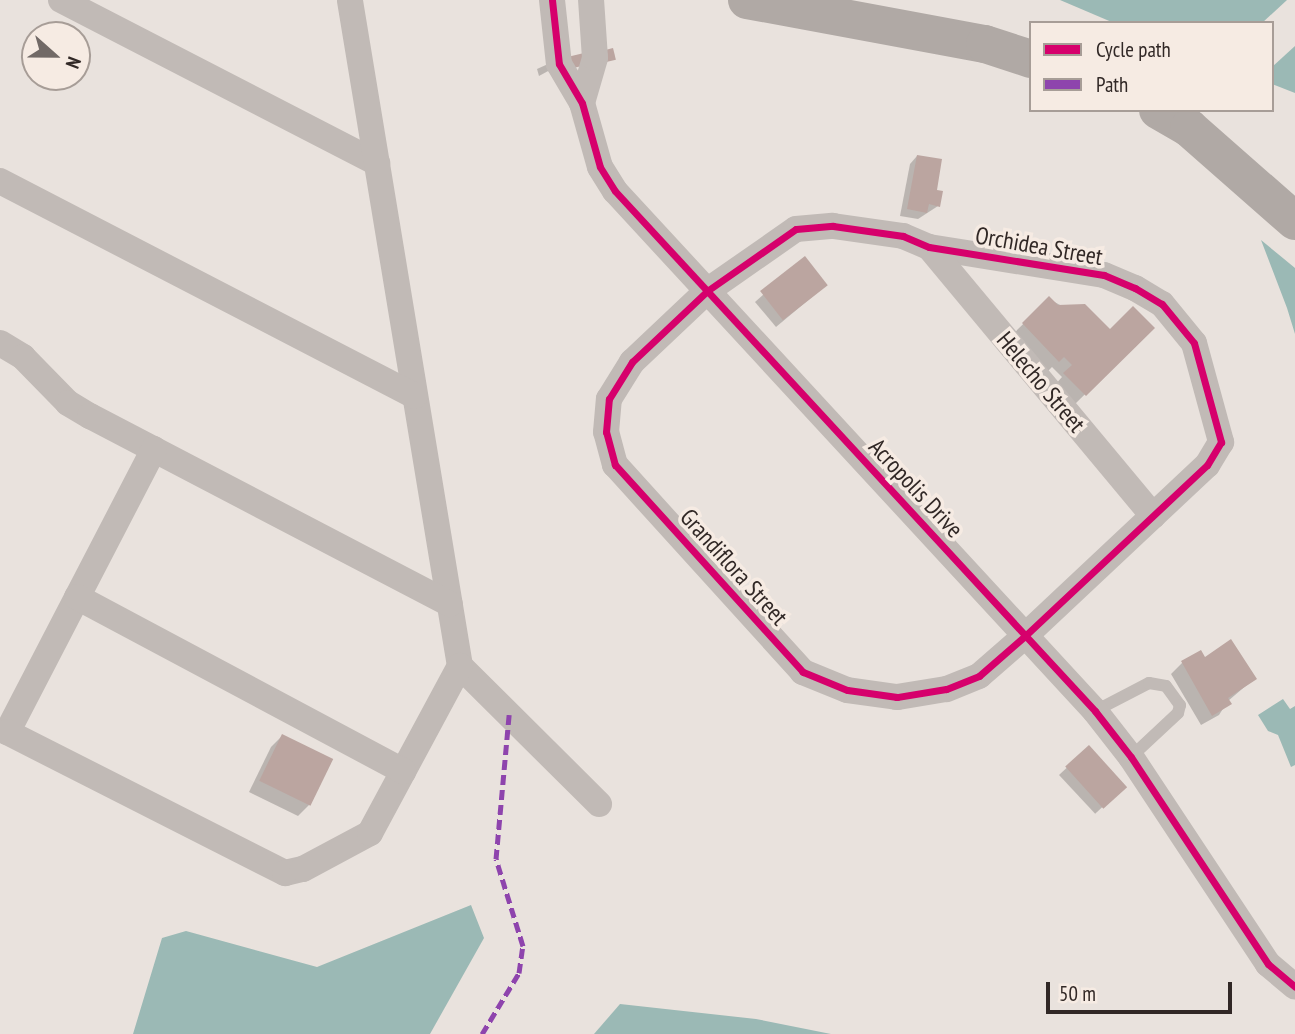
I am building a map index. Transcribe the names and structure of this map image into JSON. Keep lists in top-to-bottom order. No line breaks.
{"streets":{"street":["Orchidea Street","Helecho Street","Acropolis Drive","Grandiflora Street"]},"crossings":[["Orchidea Street","Helecho Street"],["Orchidea Street","Acropolis Drive"],["Orchidea Street","Grandiflora Street"],["Acropolis Drive","Grandiflora Street"]],"legend":["Cycle path","Path"],"scale_bar":"50 m","north":"right"}
